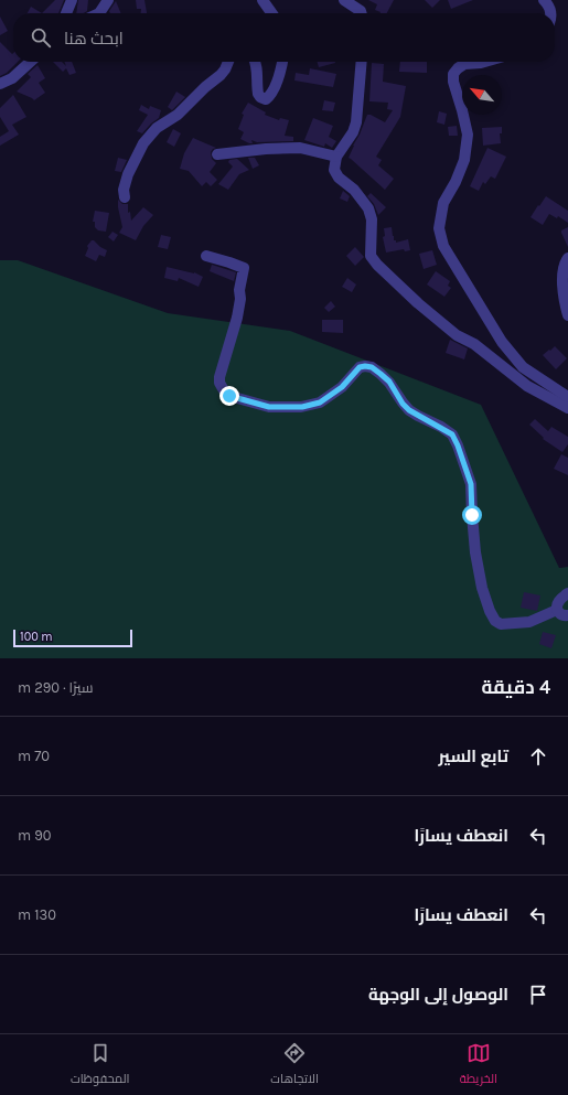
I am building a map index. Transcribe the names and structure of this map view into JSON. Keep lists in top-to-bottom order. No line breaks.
{"scale_bar":"100 m","north":"top left","page":{"search":"ابحث هنا","scale":"100 m","heading":["4 دقيقة","سيرًا · 290 m"],"list":[["تابع السير","70 m"],["انعطف يسارًا","90 m"],["انعطف يسارًا","130 m"],"الوصول إلى الوجهة"],"nav":["الخريطة","الاتجاهات","المحفوظات"]}}
